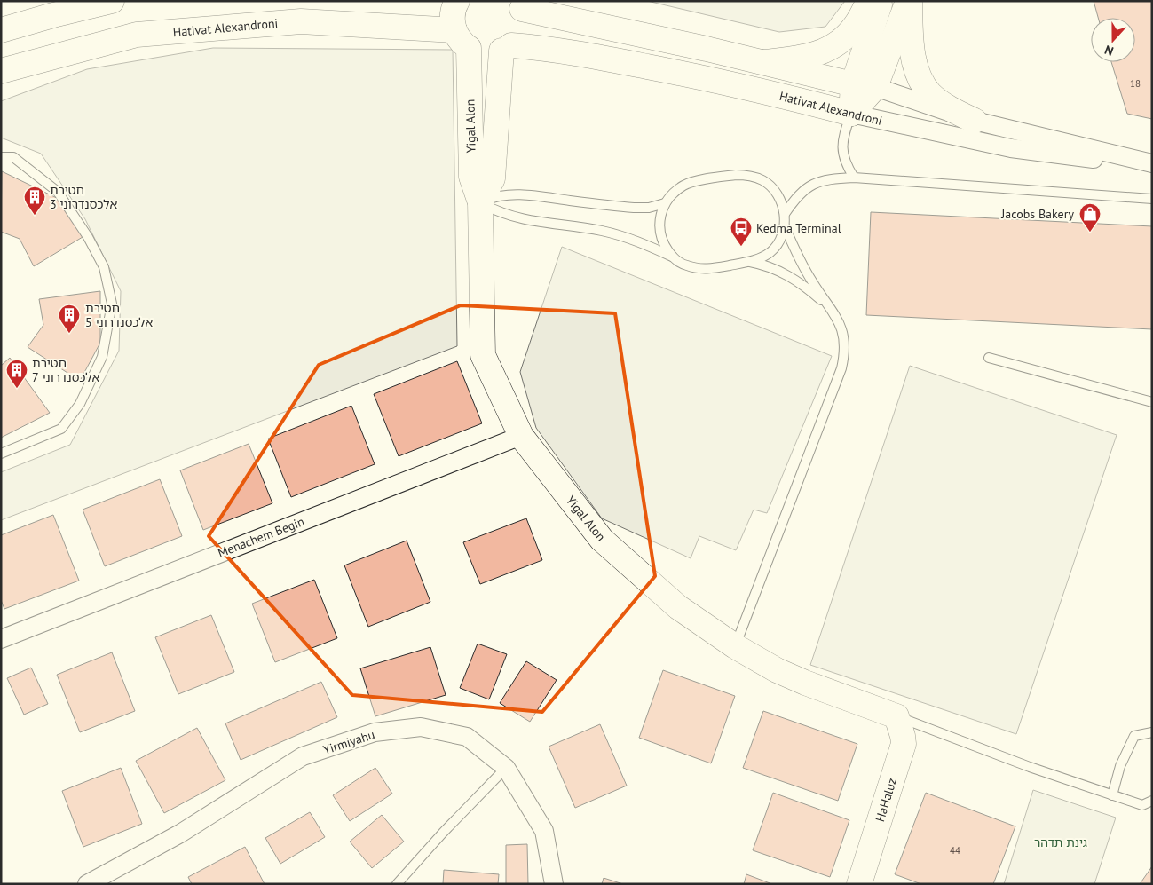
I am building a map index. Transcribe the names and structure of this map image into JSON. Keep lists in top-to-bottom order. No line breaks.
{"streets":{"main road":["Hativat Alexandroni","Yigal Alon","HaHaluz"],"street":["Menachem Begin","Yirmiyahu"]},"crossings":[["Hativat Alexandroni","Yigal Alon"],["Yigal Alon","Menachem Begin"],["Yigal Alon","HaHaluz"]],"parks":["גינת תדהר"],"places":{"building":["חטיבת אלכסנדרוני 3","חטיבת אלכסנדרוני 5","חטיבת אלכסנדרוני 7"],"shop":["Jacobs Bakery"],"bus stop":["Kedma Terminal"]},"house_numbers":["18","44"],"north":"bottom"}
